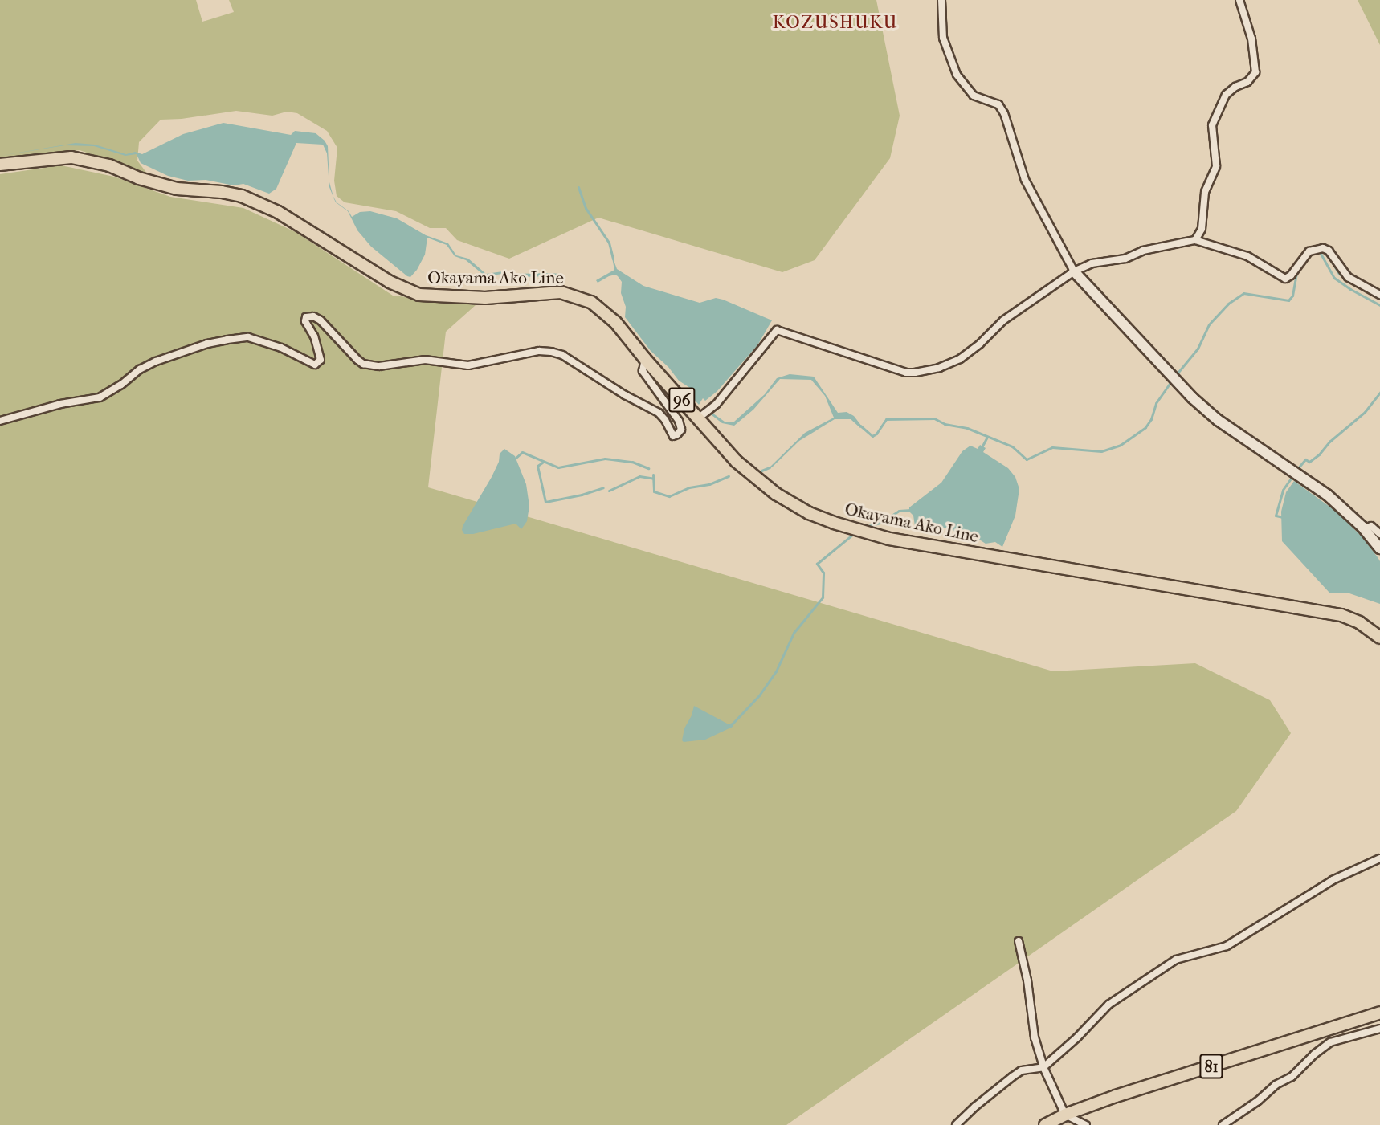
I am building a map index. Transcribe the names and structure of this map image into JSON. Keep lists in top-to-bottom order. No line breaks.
{"streets":{"main road":["Okayama Ako Line","96","81"]},"districts":["KOZUSHUKU"]}
